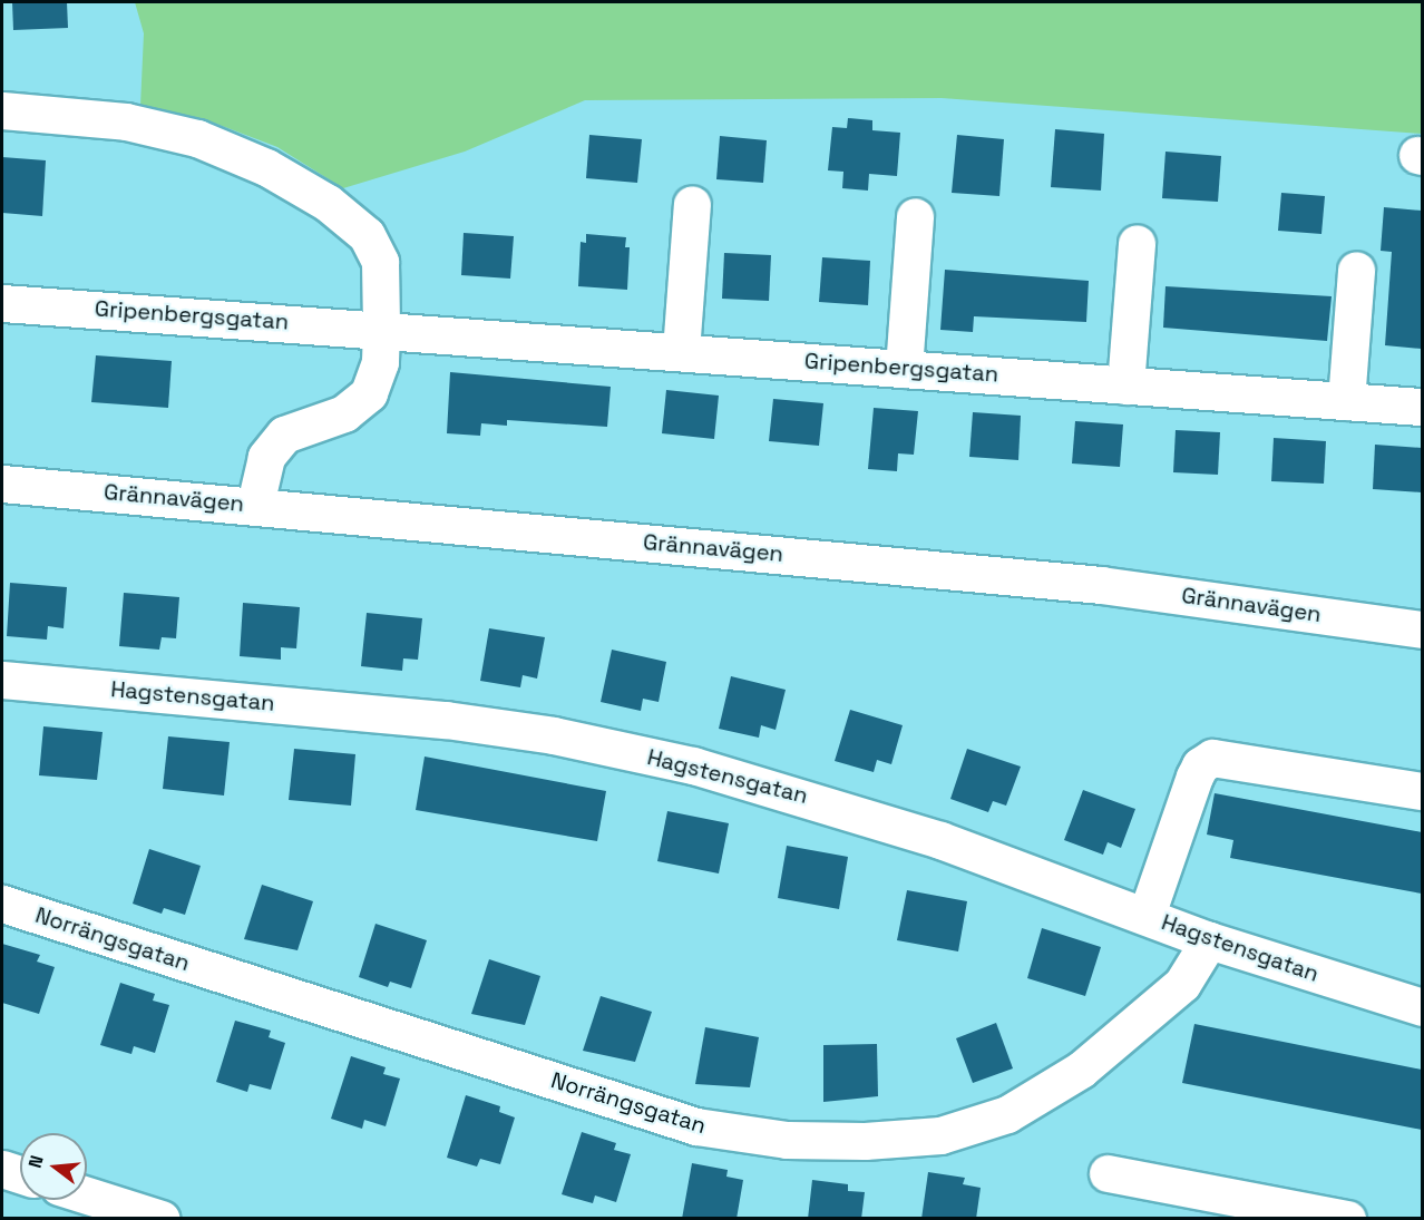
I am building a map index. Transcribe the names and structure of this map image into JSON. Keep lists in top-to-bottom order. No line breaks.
{"streets":{"main road":["Gripenbergsgatan","Grännavägen","Hagstensgatan","Norrängsgatan"]},"crossings":[["Hagstensgatan","Norrängsgatan"]],"north":"left"}
